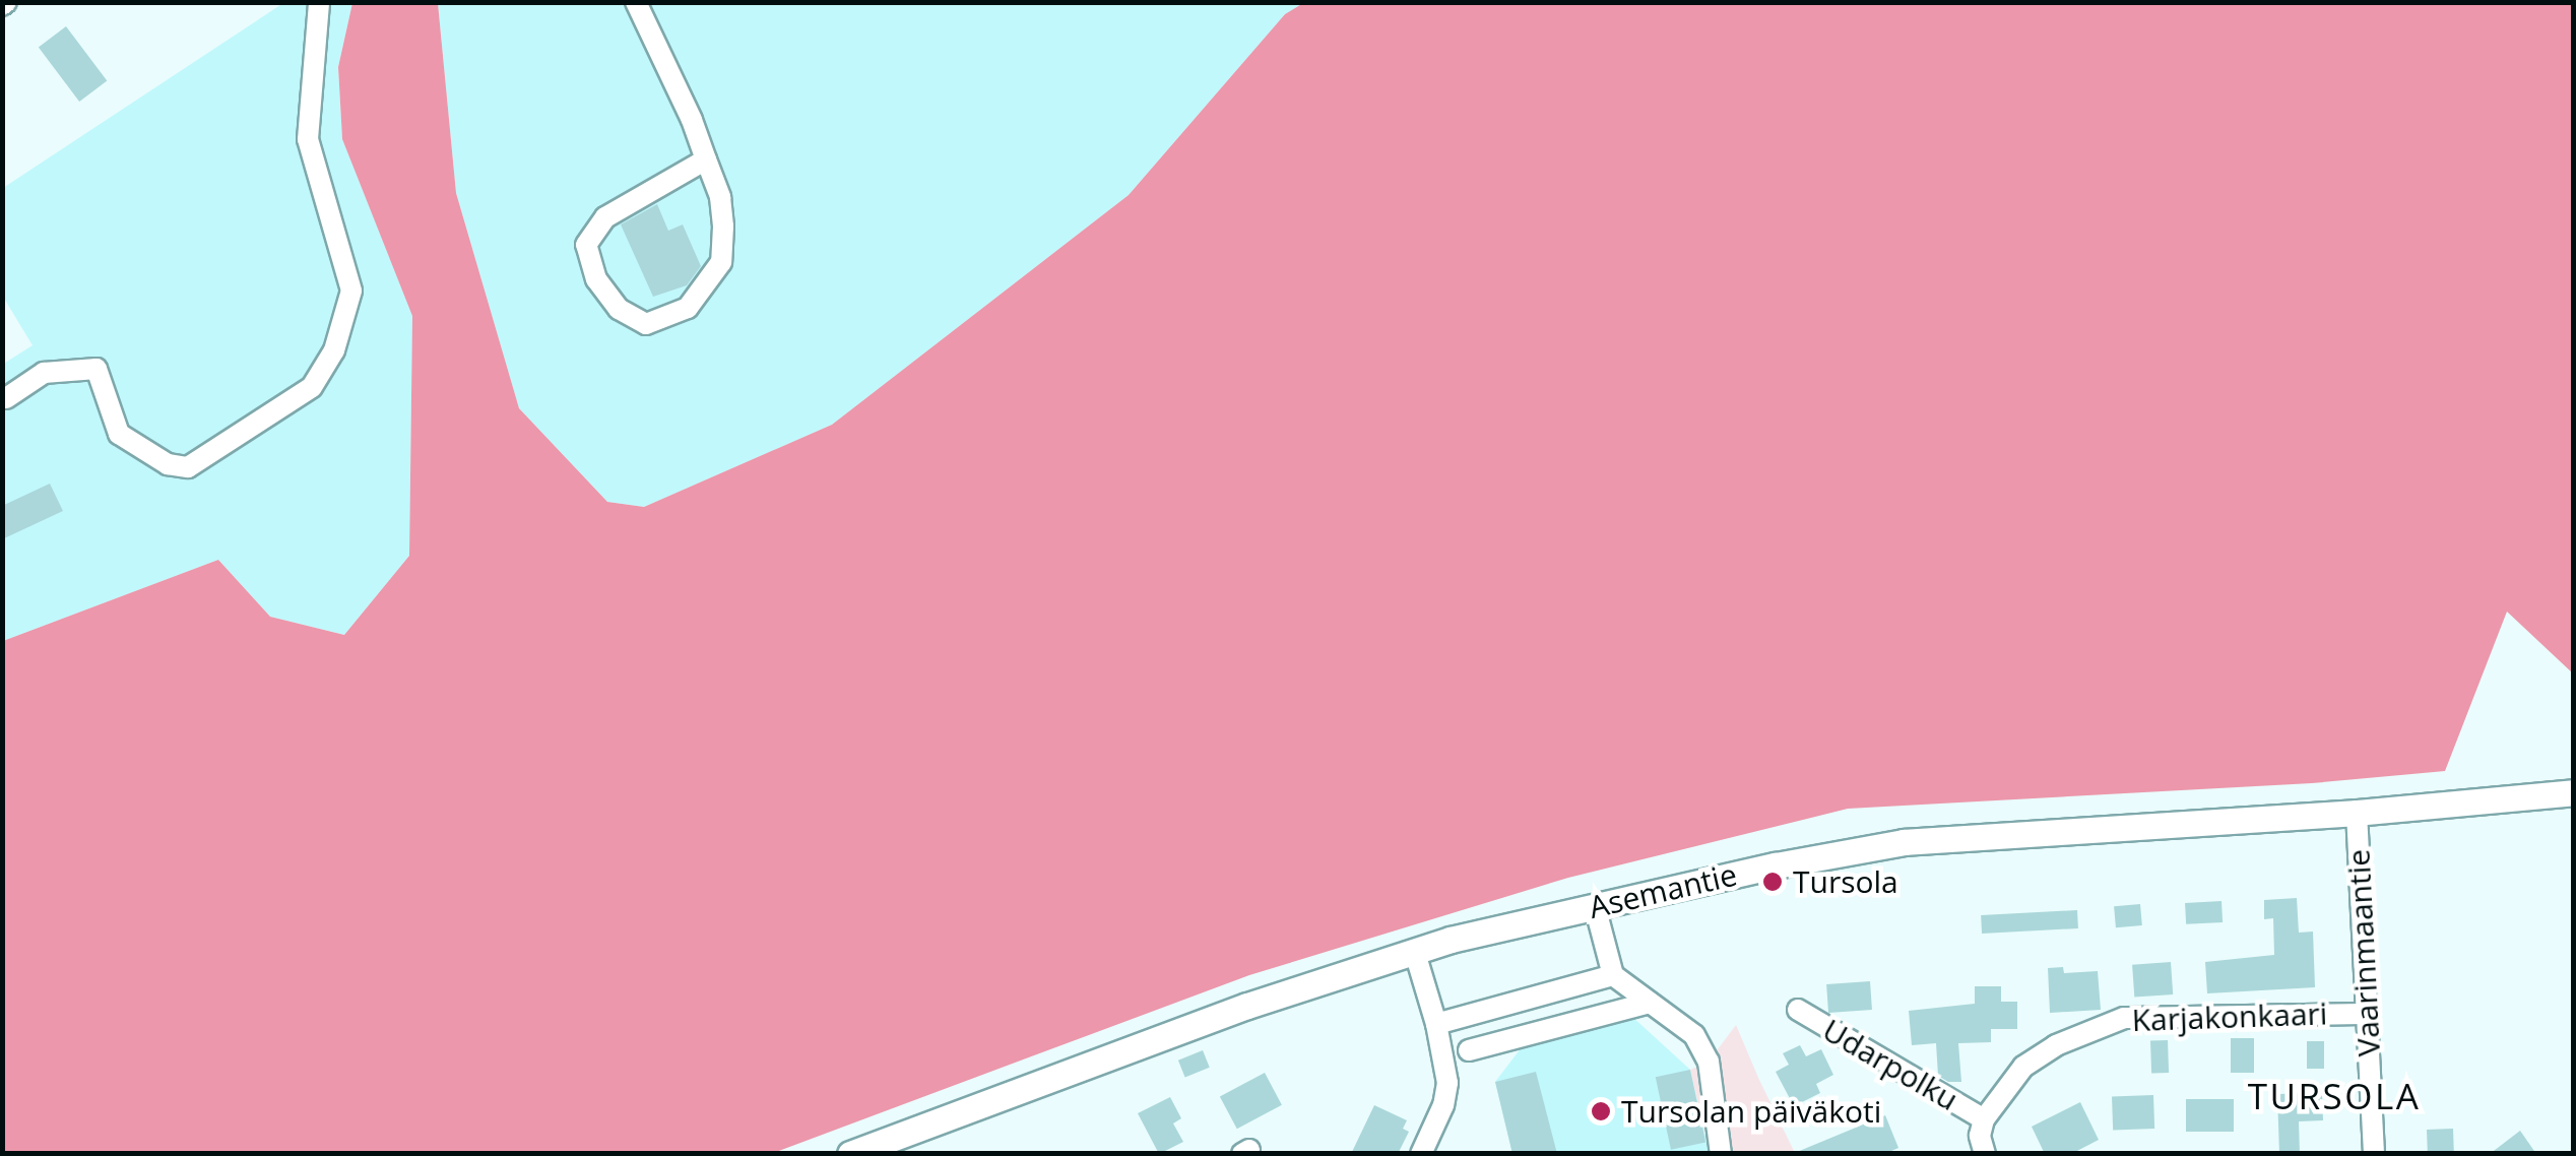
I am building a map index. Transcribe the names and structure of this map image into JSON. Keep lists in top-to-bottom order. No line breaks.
{"streets":{"main road":["Asemantie"],"street":["Vaarinmaantie","Karjakonkaari","Udarpolku"]},"crossings":[["Asemantie","Vaarinmaantie"],["Vaarinmaantie","Karjakonkaari"],["Karjakonkaari","Udarpolku"]],"districts":["TURSOLA"],"places":["Tursola","Tursolan päiväkoti"]}
